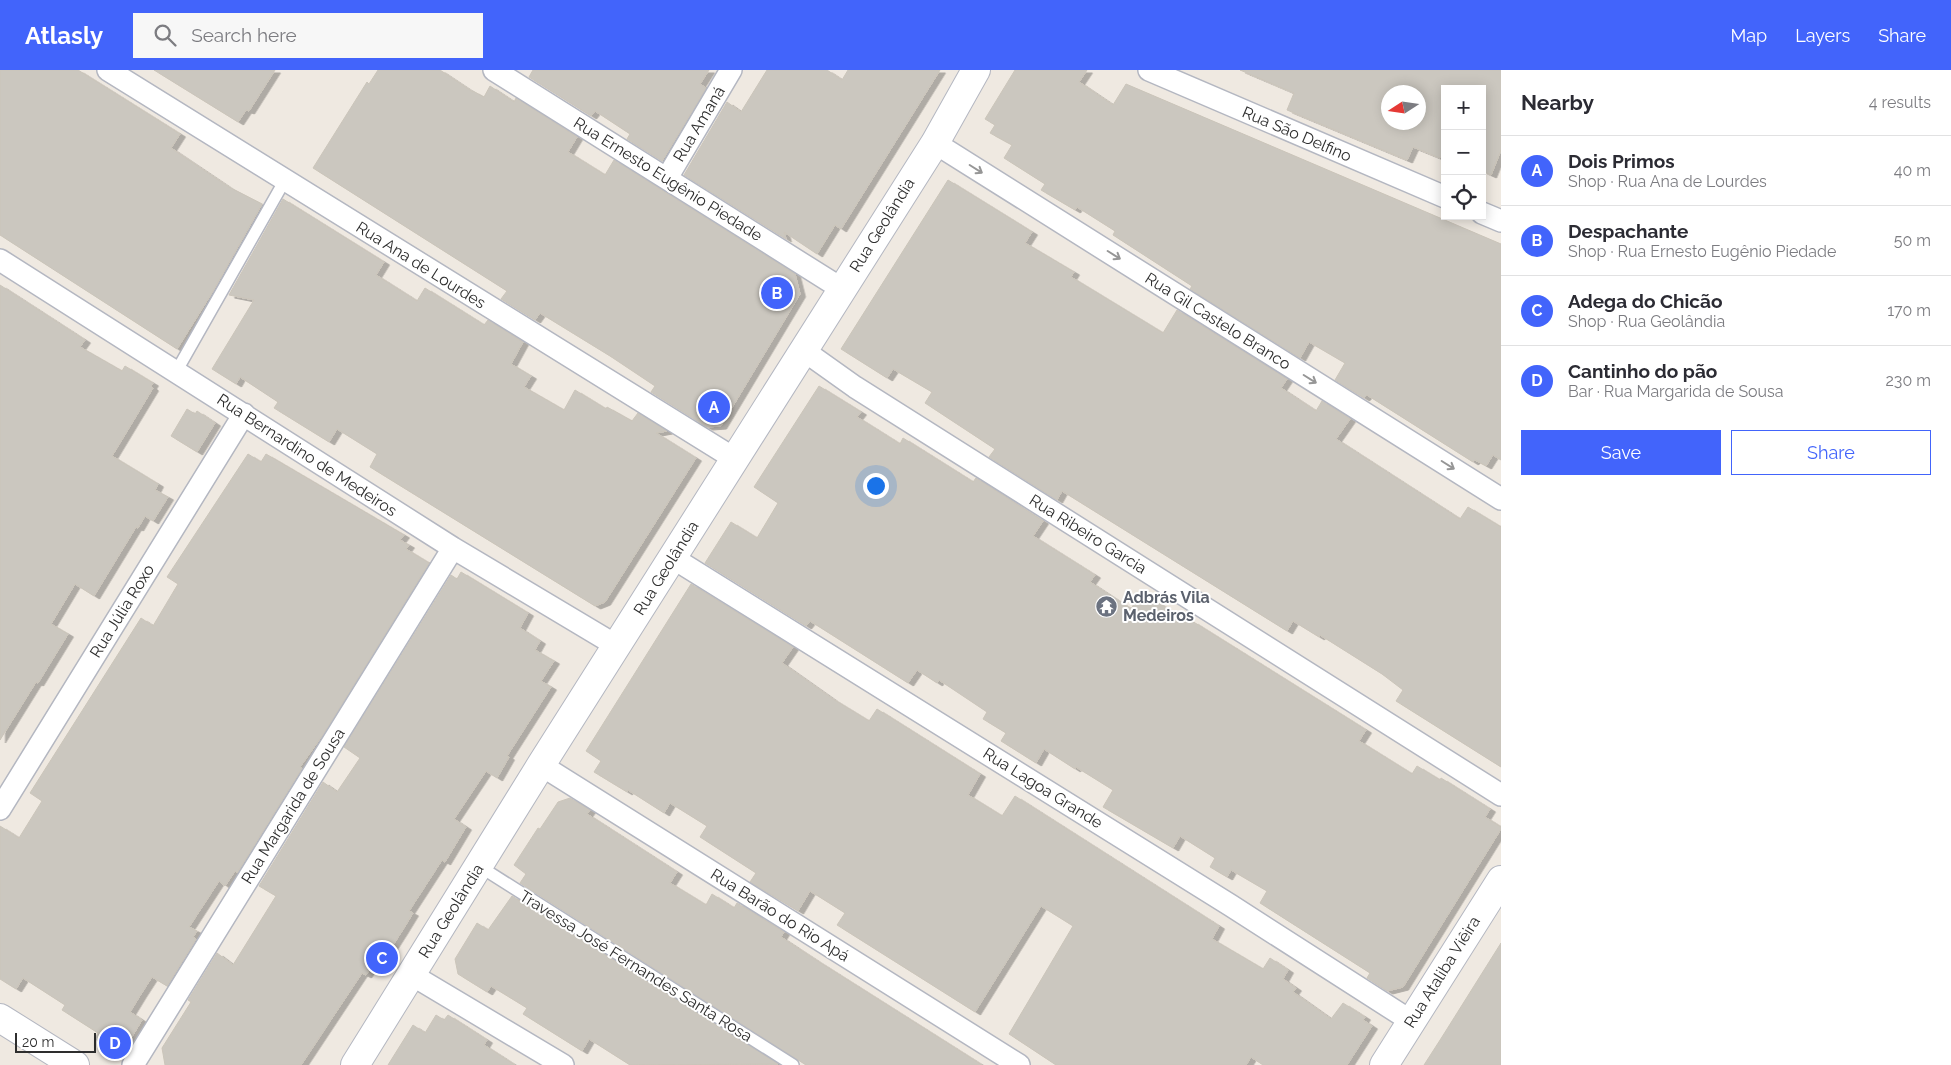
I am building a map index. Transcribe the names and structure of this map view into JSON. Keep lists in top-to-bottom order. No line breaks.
{"streets":{"street":["Rua Amaná","Rua São Delfino","Rua Ernesto Eugênio Piedade","Rua Geolândia","Rua Ana de Lourdes","Rua Gil Castelo Branco","Rua Bernardino de Medeiros","Rua Ribeiro Garcia","Rua Júlia Roxo","Rua Lagoa Grande","Rua Margarida de Sousa","Rua Barão do Rio Apá","Rua Ataliba Viêira"],"lane":["Travessa José Fernandes Santa Rosa"]},"crossings":[["Rua Amaná","Rua Ernesto Eugênio Piedade"],["Rua Ernesto Eugênio Piedade","Rua Geolândia"],["Rua Geolândia","Rua Ana de Lourdes"],["Rua Geolândia","Rua Gil Castelo Branco"],["Rua Geolândia","Rua Bernardino de Medeiros"],["Rua Geolândia","Rua Ribeiro Garcia"],["Rua Geolândia","Rua Lagoa Grande"],["Rua Geolândia","Rua Barão do Rio Apá"],["Rua Geolândia","Travessa José Fernandes Santa Rosa"],["Rua Bernardino de Medeiros","Rua Júlia Roxo"],["Rua Bernardino de Medeiros","Rua Margarida de Sousa"],["Rua Lagoa Grande","Rua Ataliba Viêira"]],"one_way":["Rua Gil Castelo Branco"],"places":{"temple":["Adbrás Vila Medeiros"]},"scale_bar":"20 m","north":"left","page":{"header":"Atlasly","search":"Search here","nav":["Map","Layers","Share"],"heading":["Nearby","4 results"],"map_buttons":["+","−"],"list":[{"mark":"A","name":"Dois Primos","note":"Shop · Rua Ana de Lourdes","value":"40 m"},{"mark":"B","name":"Despachante","note":"Shop · Rua Ernesto Eugênio Piedade","value":"50 m"},{"mark":"C","name":"Adega do Chicão","note":"Shop · Rua Geolândia","value":"170 m"},{"mark":"D","name":"Cantinho do pão","note":"Bar · Rua Margarida de Sousa","value":"230 m"}],"pins":["B","A","C","D"],"buttons":["Save","Share"],"scale":"20 m"}}
